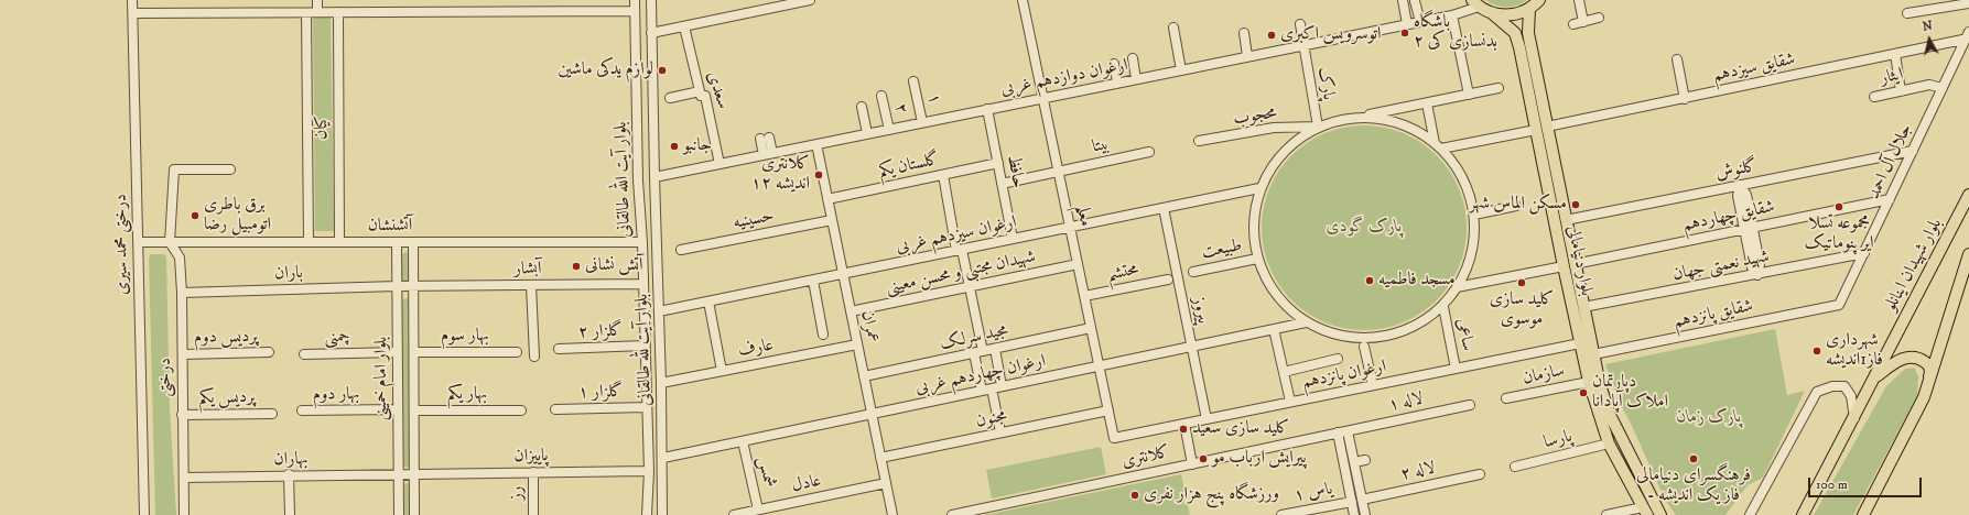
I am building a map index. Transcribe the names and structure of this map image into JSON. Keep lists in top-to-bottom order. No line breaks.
{"streets":{"main road":["بلوار دنیامالی","بلوار شهیدان اینانلو"],"street":["شقایق سیزدهم","ایثار","ارغوان دوازدهم غربی","پارک","سعدی","۱","۲","محجوب","کیان","بیتا","جلال آل احمد","گلستان یکم","گلنوش","حافظ","بلوار آیت الله طالقانی","معلم","شقایق چهاردهم","حسینیه","آتشنشان","ارغوان سیزدهم غربی","درختی محمد سیری","طبیعت","شهید نعمتی جهان","آبشار","شهیدان مجتبی و محسن معینی","محتشم","باران","پیروز","شقایق پانزدهم","عمران","گلزار ۲","ساعی","بهار سوم","پردیس دوم","چمنی","مجید سرلک","عارف","بلوار آیت لله طالقانی","ارغوان چهاردهم غربی","ارغوان پانزدهم","سازمان","درختی","بلوار امام خمینی","گلزار ۱","بهار دوم","بهار یکم","پردیس یکم","لاله ۱","مجنون","پارسا","پاییزان","کلانتری","بهاران","شمس","لاله ۲","عادل","رز","یاس ۱"]},"crossings":[["شقایق سیزدهم","جلال آل احمد"],["شقایق سیزدهم","بلوار دنیامالی"],["ایثار","جلال آل احمد"],["ارغوان دوازدهم غربی","پارک"],["ارغوان دوازدهم غربی","سعدی"],["ارغوان دوازدهم غربی","۱"],["ارغوان دوازدهم غربی","۲"],["ارغوان دوازدهم غربی","حافظ"],["ارغوان دوازدهم غربی","معلم"],["ارغوان دوازدهم غربی","عمران"],["ارغوان دوازدهم غربی","بلوار آیت لله طالقانی"],["پارک","محجوب"],["کیان","آتشنشان"],["بیتا","حافظ"],["بیتا","معلم"],["جلال آل احمد","گلنوش"],["جلال آل احمد","شقایق چهاردهم"],["جلال آل احمد","شهید نعمتی جهان"],["جلال آل احمد","شقایق پانزدهم"],["گلستان یکم","حافظ"],["گلستان یکم","عمران"],["گلنوش","بلوار دنیامالی"],["حافظ","ارغوان سیزدهم غربی"],["بلوار آیت الله طالقانی","آتشنشان"],["بلوار آیت الله طالقانی","آبشار"],["بلوار آیت الله طالقانی","گلزار ۲"],["بلوار آیت الله طالقانی","گلزار ۱"],["بلوار آیت الله طالقانی","پاییزان"],["معلم","ارغوان سیزدهم غربی"],["معلم","شهیدان مجتبی و محسن معینی"],["معلم","محتشم"],["معلم","مجید سرلک"],["معلم","ارغوان چهاردهم غربی"],["معلم","ارغوان پانزدهم"],["معلم","مجنون"],["شقایق چهاردهم","بلوار دنیامالی"],["حسینیه","عمران"],["آتشنشان","درختی محمد سیری"],["آتشنشان","درختی"],["آتشنشان","بلوار امام خمینی"],["ارغوان سیزدهم غربی","پیروز"],["ارغوان سیزدهم غربی","عمران"],["ارغوان سیزدهم غربی","بلوار آیت لله طالقانی"],["بلوار دنیامالی","شهید نعمتی جهان"],["بلوار دنیامالی","شقایق پانزدهم"],["بلوار دنیامالی","ارغوان پانزدهم"],["بلوار دنیامالی","سازمان"],["بلوار دنیامالی","پارسا"],["آبشار","باران"],["آبشار","بلوار امام خمینی"],["شهیدان مجتبی و محسن معینی","عمران"],["باران","درختی"],["باران","بلوار امام خمینی"],["پیروز","ارغوان چهاردهم غربی"],["پیروز","ارغوان پانزدهم"],["عمران","مجید سرلک"],["عمران","عارف"],["عمران","ارغوان چهاردهم غربی"],["عمران","مجنون"],["عمران","عادل"],["ساعی","ارغوان پانزدهم"],["بهار سوم","بلوار امام خمینی"],["پردیس دوم","درختی"],["چمنی","بلوار امام خمینی"],["عارف","بلوار آیت لله طالقانی"],["بلوار آیت لله طالقانی","ارغوان چهاردهم غربی"],["ارغوان چهاردهم غربی","شمس"],["درختی","پردیس یکم"],["درختی","بهاران"],["بلوار امام خمینی","بهار دوم"],["بلوار امام خمینی","بهار یکم"],["بلوار امام خمینی","پاییزان"],["بلوار امام خمینی","بهاران"],["لاله ۱","کلانتری"],["پاییزان","بهاران"],["پاییزان","رز"],["شمس","عادل"]],"parks":["پارک گودی","پارک زمان"],"places":["باشگاه بدنسازی کی ۲","اتوسرویس اکبری","لوازم یدکی ماشین","جانبو","کلانتری ۱۲ اندیشه","مسکن الماس شهر","مجموعه تسلا ایر پنوماتیک","برق باطری اتومبیل رضا","آتش نشانی","مسجد فاطمیه","کلید سازی موسوی","شهرداری فاز1اندیشه","دپارتمان املاک آپادانا","کلید سازی سعید","پیرایش ارباب مو","فرهنگسرای دنیامالی - فاز یک اندیشه","ورزشگاه پنج هزار نفری"],"scale_bar":"100 m","north":"top"}
